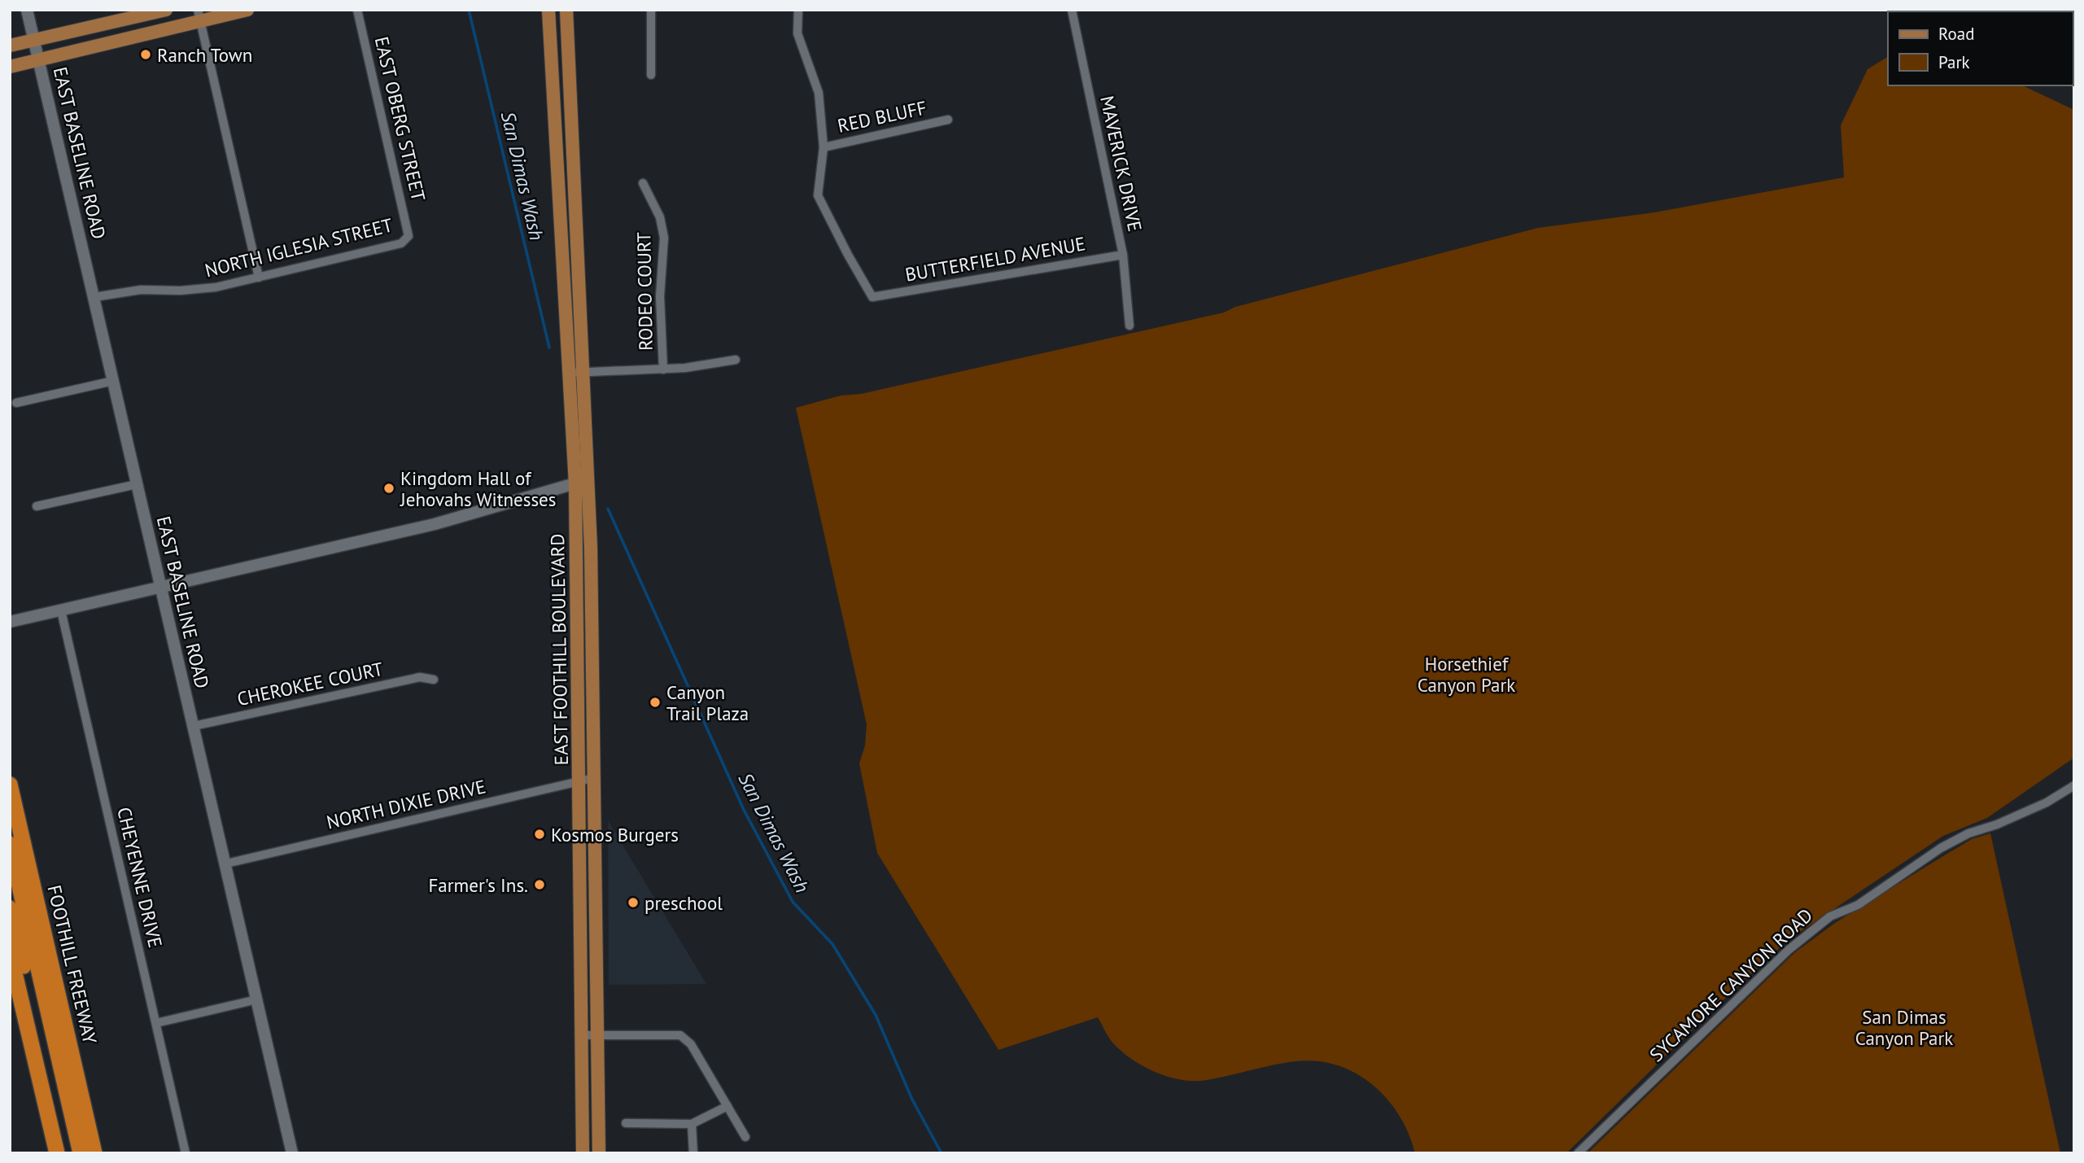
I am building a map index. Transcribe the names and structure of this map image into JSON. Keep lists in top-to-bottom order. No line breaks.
{"streets":{"highway":["FOOTHILL FREEWAY"],"main road":["EAST BASELINE ROAD","EAST FOOTHILL BOULEVARD"],"street":["RED BLUFF","EAST OBERG STREET","MAVERICK DRIVE","NORTH IGLESIA STREET","BUTTERFIELD AVENUE","RODEO COURT","CHEROKEE COURT","NORTH DIXIE DRIVE","CHEYENNE DRIVE","SYCAMORE CANYON ROAD"]},"crossings":[["RED BLUFF","BUTTERFIELD AVENUE"],["EAST OBERG STREET","NORTH IGLESIA STREET"],["EAST BASELINE ROAD","NORTH IGLESIA STREET"],["EAST BASELINE ROAD","CHEROKEE COURT"],["EAST BASELINE ROAD","NORTH DIXIE DRIVE"],["MAVERICK DRIVE","BUTTERFIELD AVENUE"],["EAST FOOTHILL BOULEVARD","NORTH DIXIE DRIVE"]],"water":["San Dimas Wash"],"parks":["Horsethief Canyon Park","San Dimas Canyon Park"],"places":["Ranch Town","Kingdom Hall of Jehovahs Witnesses","Canyon Trail Plaza","Kosmos Burgers","Farmer's Ins.","preschool"],"legend":["Road","Park"]}
